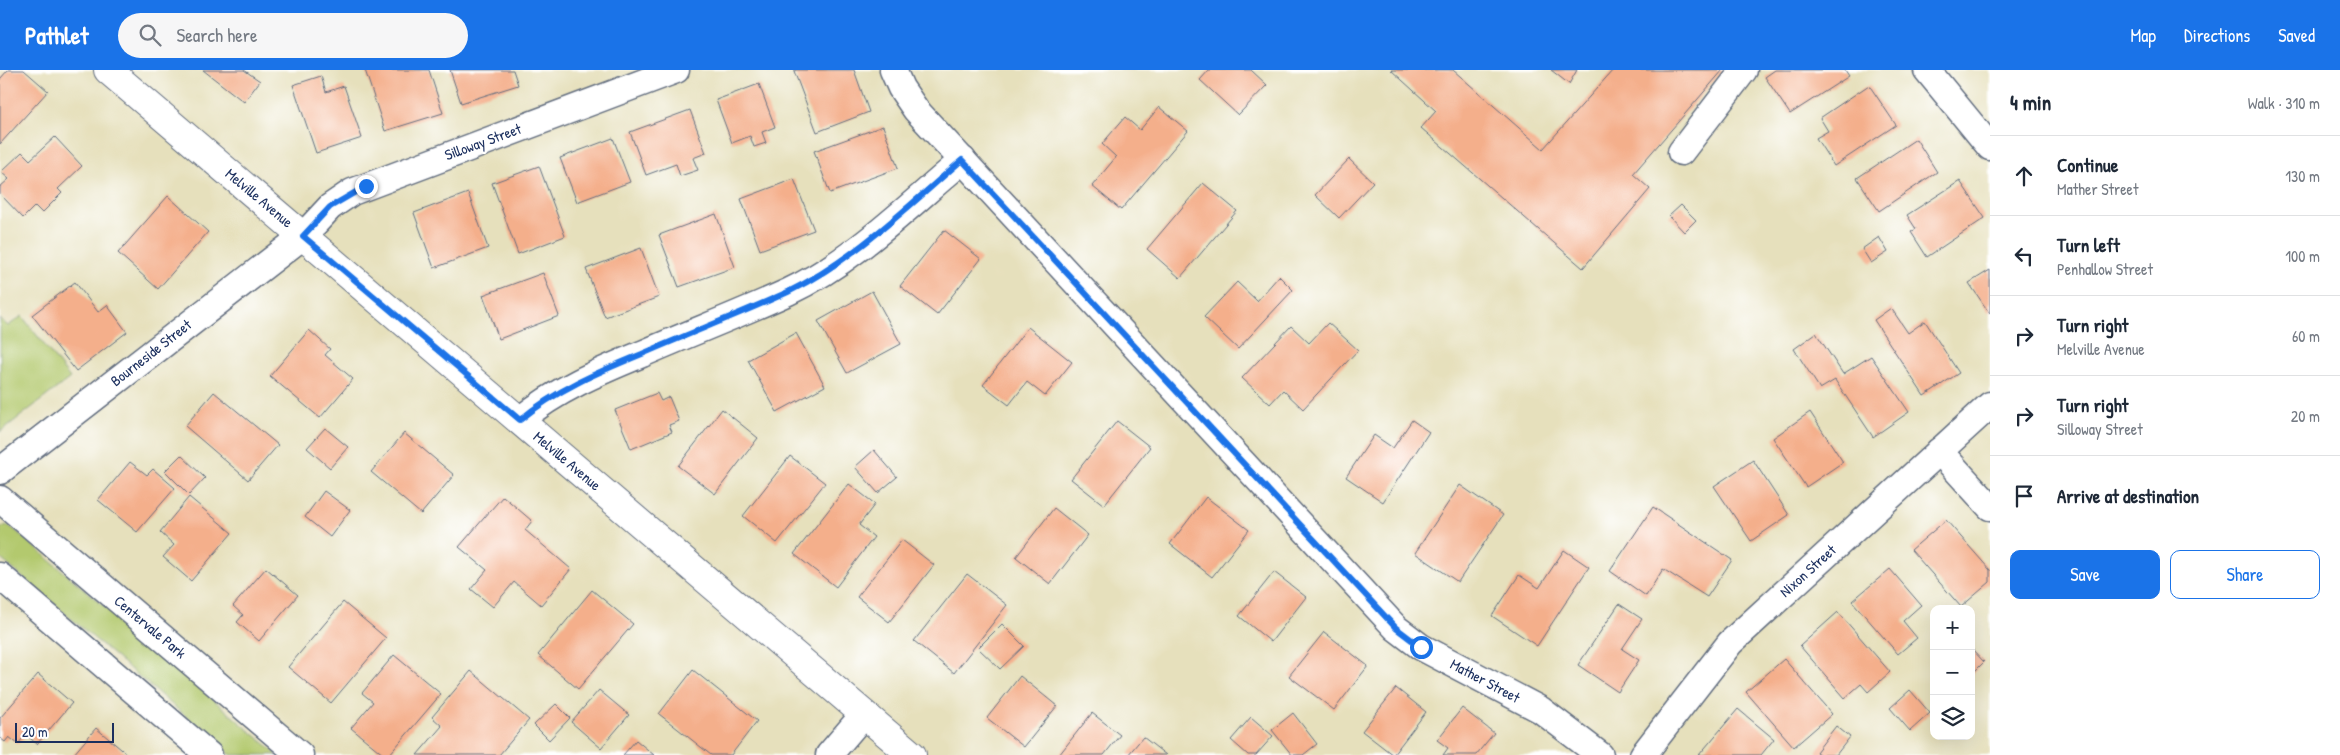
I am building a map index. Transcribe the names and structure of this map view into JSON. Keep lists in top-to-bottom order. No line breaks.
{"streets":{"street":["Silloway Street","Melville Avenue","Bourneside Street","Nixon Street","Centervale Park","Mather Street"]},"crossings":[["Silloway Street","Melville Avenue"],["Silloway Street","Bourneside Street"],["Melville Avenue","Bourneside Street"]],"scale_bar":"20 m","page":{"header":"Pathlet","search":"Search here","nav":["Map","Directions","Saved"],"heading":["4 min","Walk · 310 m"],"list":[["Continue","Mather Street","130 m"],["Turn left","Penhallow Street","100 m"],["Turn right","Melville Avenue","60 m"],["Turn right","Silloway Street","20 m"],"Arrive at destination"],"buttons":["Save","Share"],"map_buttons":["+","−"],"scale":"20 m"}}
